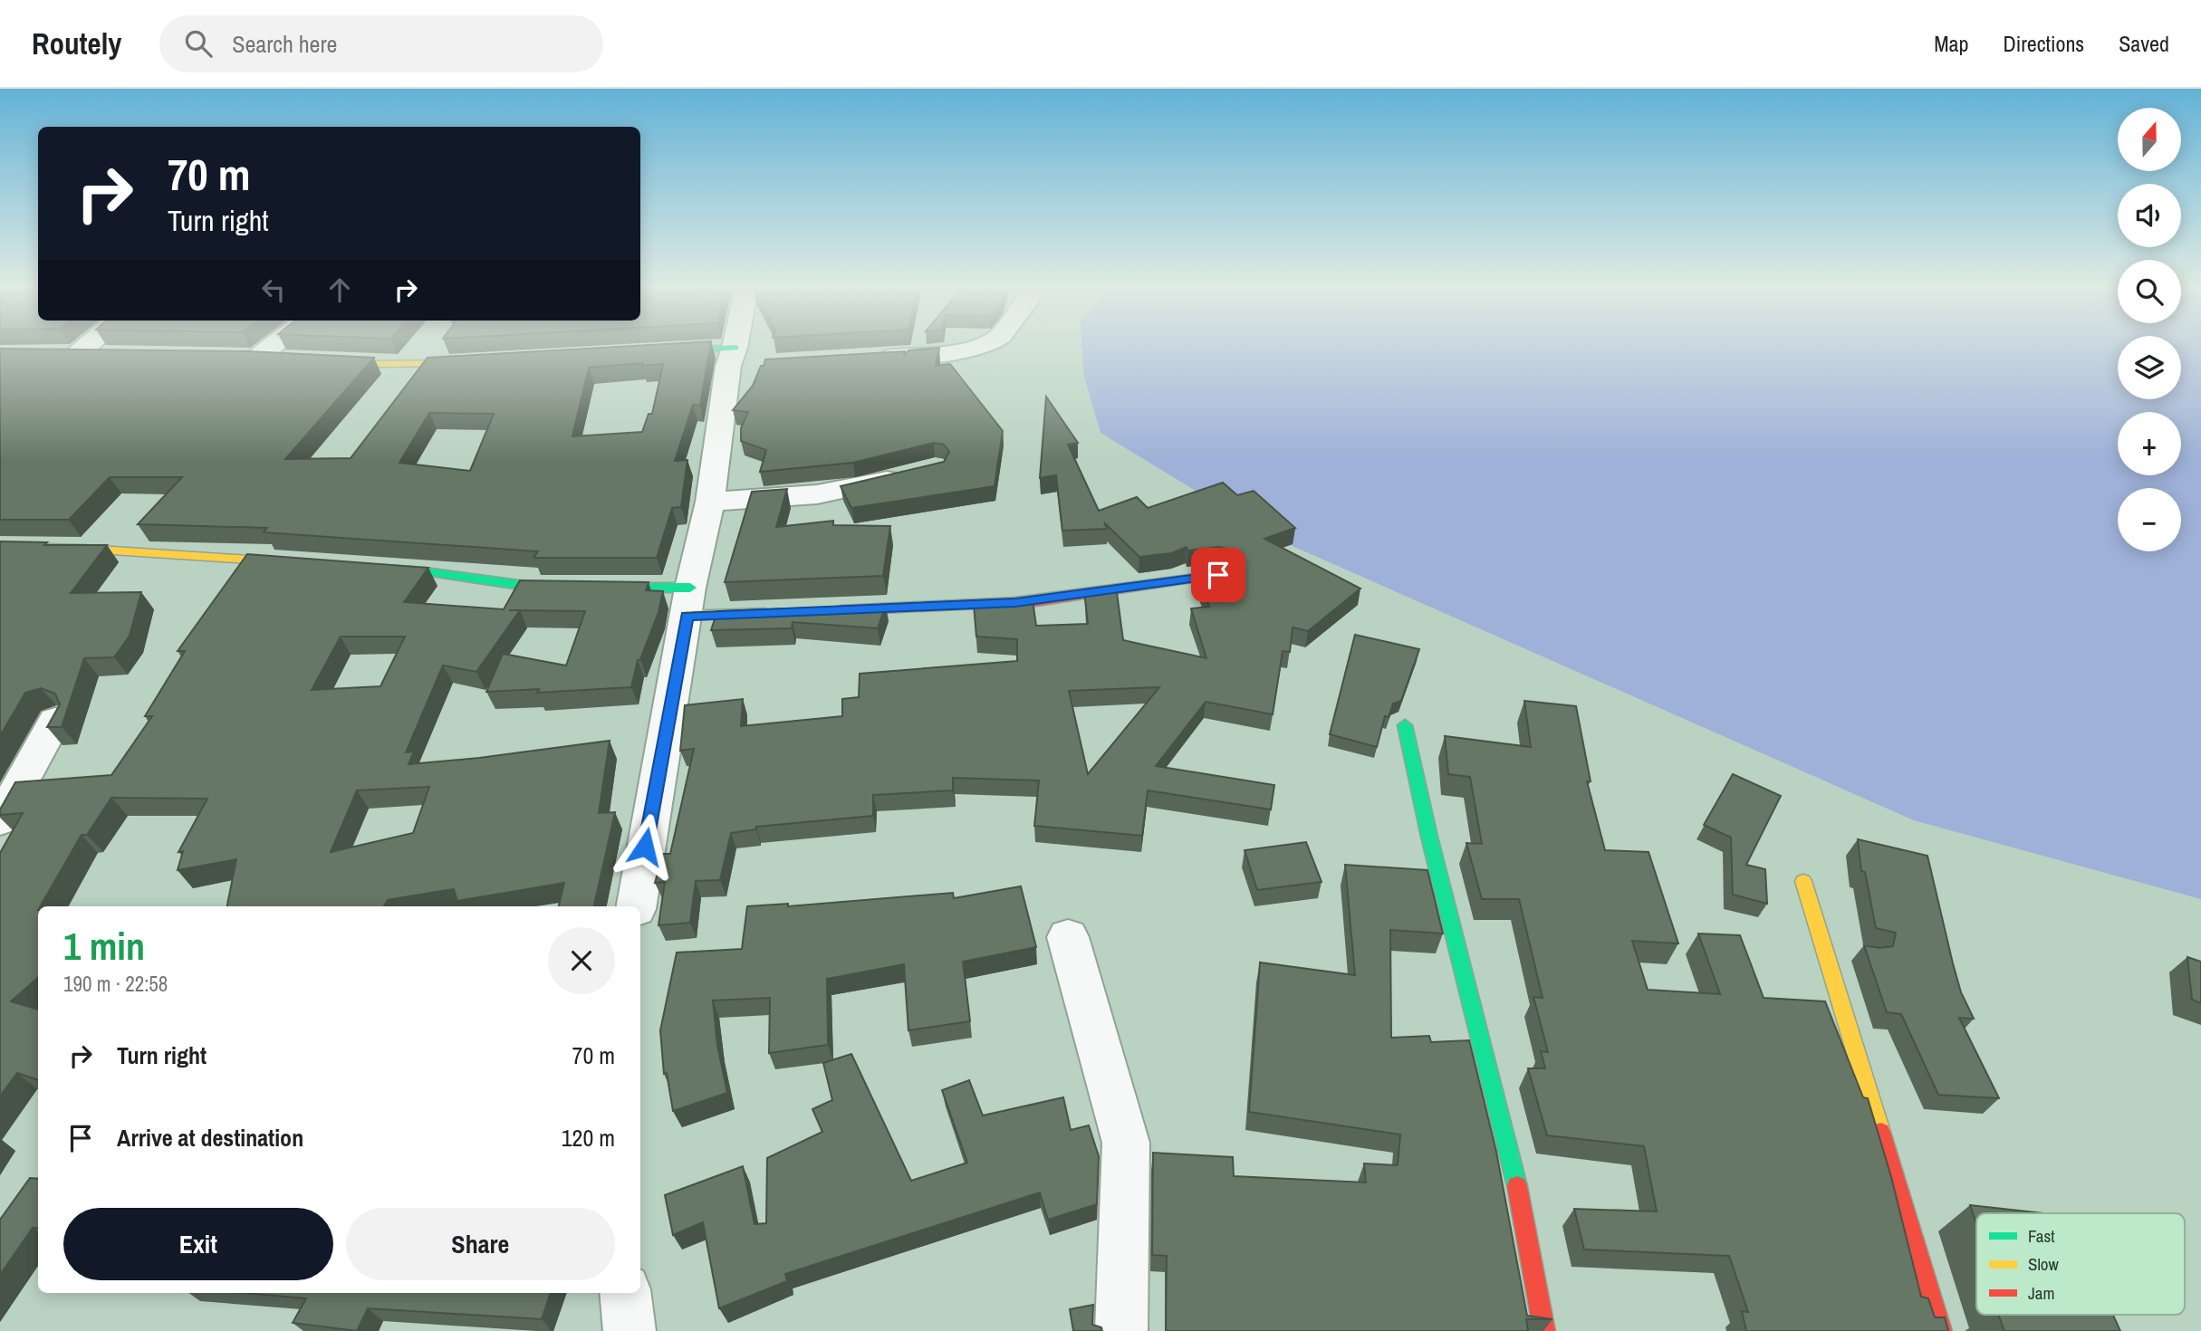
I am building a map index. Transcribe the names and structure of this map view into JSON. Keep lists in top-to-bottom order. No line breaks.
{"legend":["Fast","Slow","Jam"],"north":"top","page":{"header":"Routely","search":"Search here","nav":["Map","Directions","Saved"],"map_buttons":["+","−"],"turn":["70 m","Turn right"],"heading":["1 min","190 m · 22:58"],"list":[{"name":"Turn right","value":"70 m"},{"name":"Arrive at destination","value":"120 m"}],"buttons":["Exit","Share"]}}
